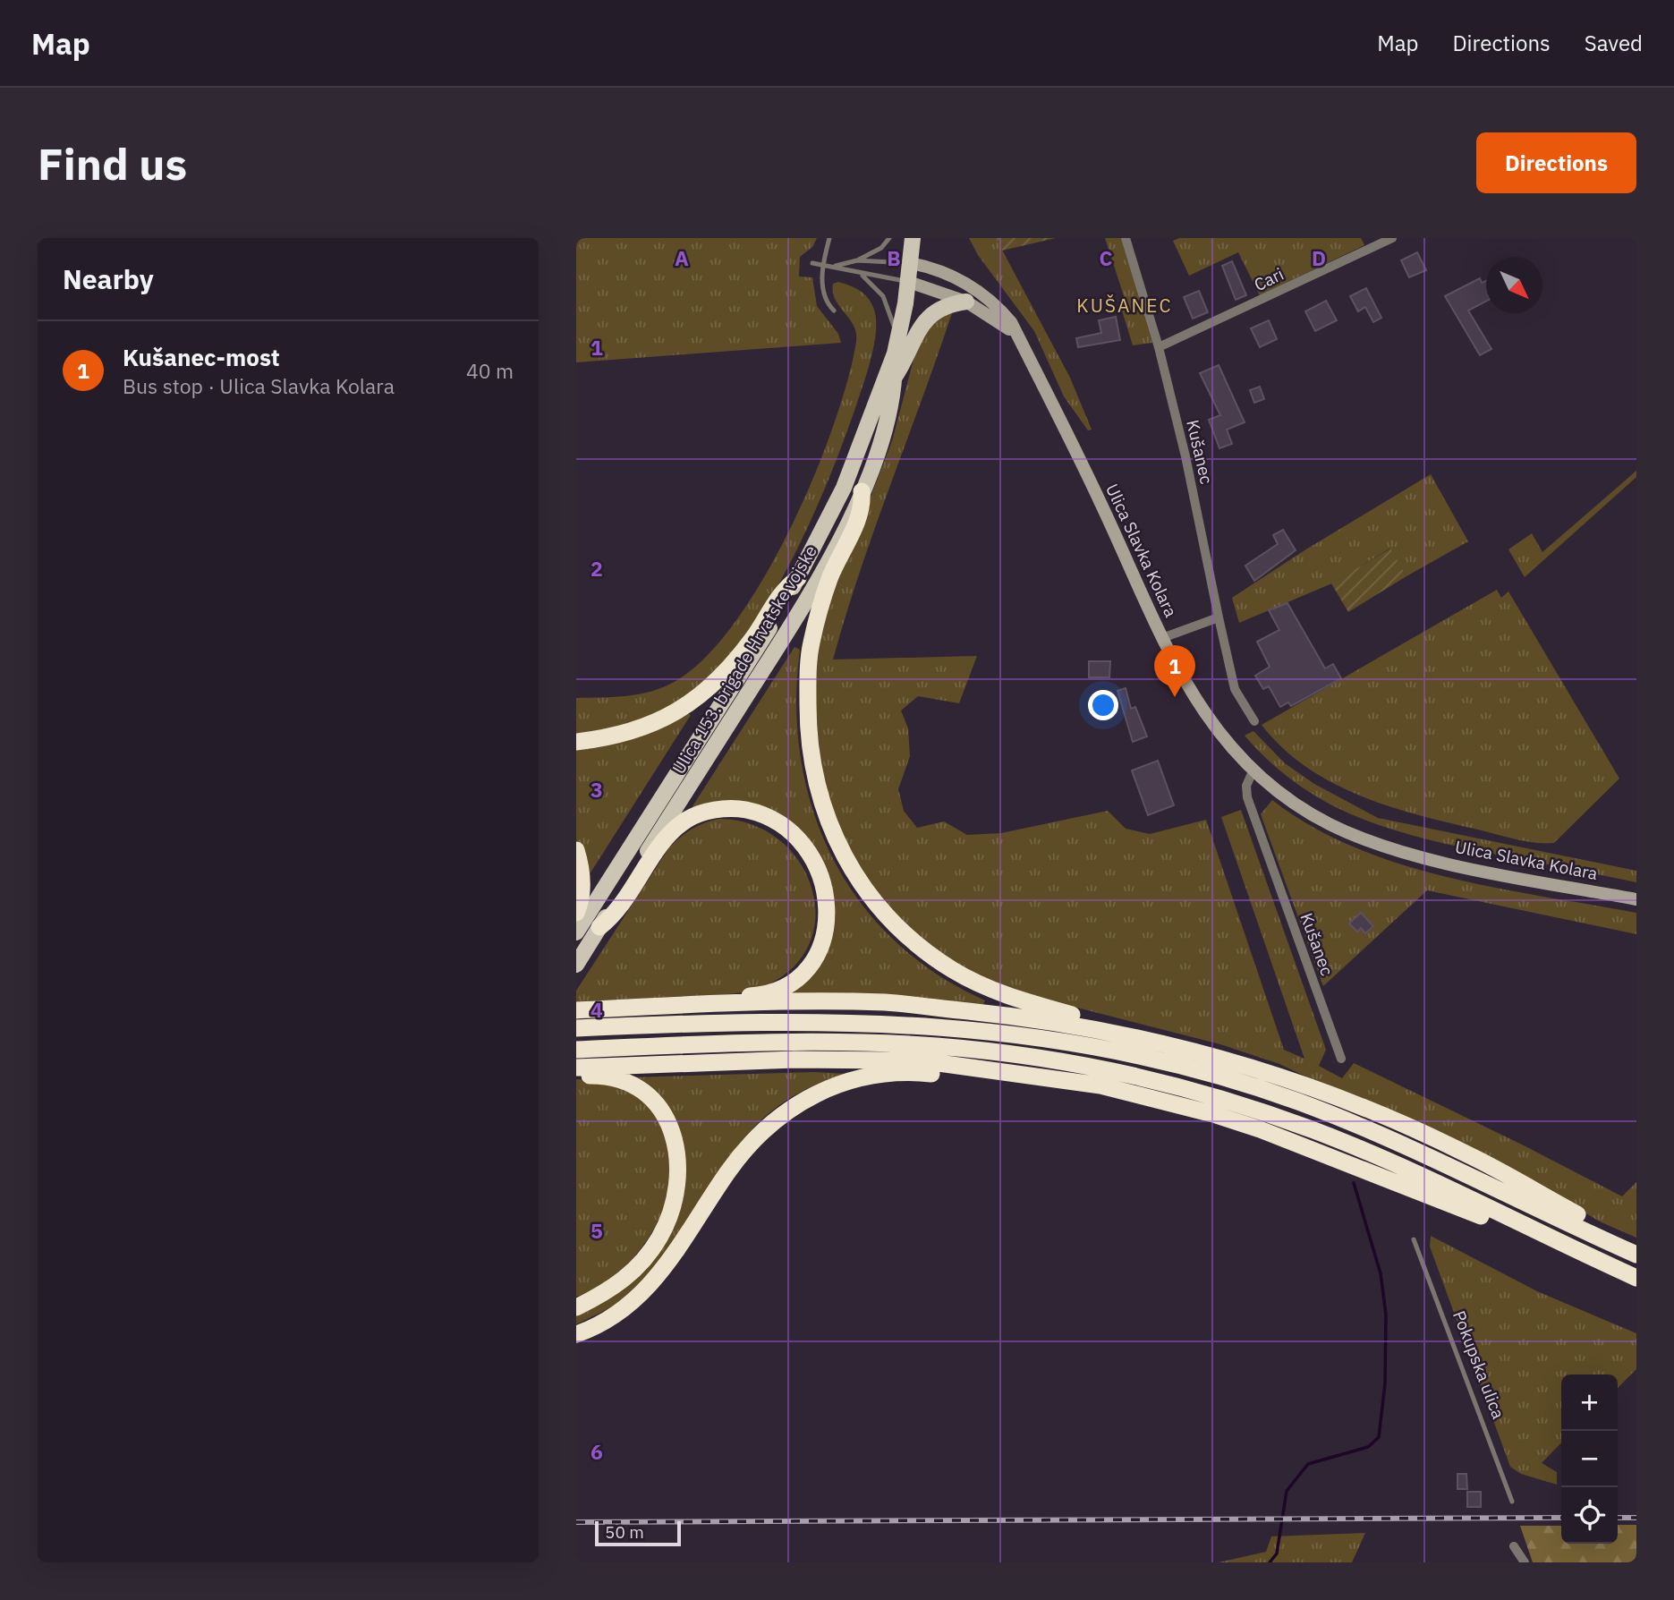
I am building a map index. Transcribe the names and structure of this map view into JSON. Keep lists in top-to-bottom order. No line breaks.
{"streets":{"main road":["Ulica Slavka Kolara","Ulica 153. brigade Hrvatske vojske"],"street":["Cari","Kušanec"],"lane":["Pokupska ulica"]},"crossings":[["Cari","Kušanec"],["Kušanec","Ulica Slavka Kolara"],["Ulica Slavka Kolara","Ulica 153. brigade Hrvatske vojske"]],"districts":["KUŠANEC"],"scale_bar":"50 m","north":"bottom right","page":{"header":"Map","nav":["Map","Directions","Saved"],"buttons":"Directions","title":"Find us","heading":"Nearby","list":[{"mark":"1","name":"Kušanec-most","note":"Bus stop · Ulica Slavka Kolara","value":"40 m"}],"pins":"1","map_buttons":["+","−"],"scale":"50 m"},"grid":{"columns":["A","B","C","D"],"rows":["1","2","3","4","5","6"]}}
